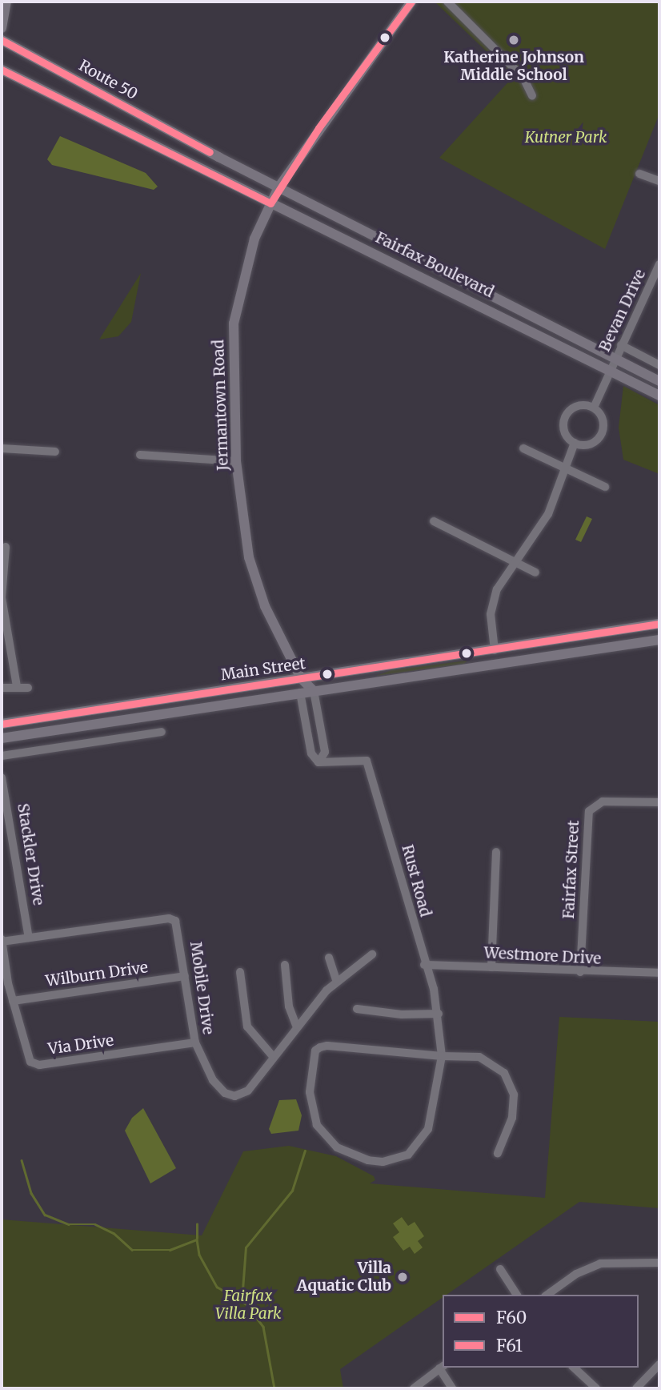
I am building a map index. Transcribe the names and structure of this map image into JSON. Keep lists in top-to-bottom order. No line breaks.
{"streets":{"main road":["Route 50","Fairfax Boulevard","Jermantown Road","Main Street"],"street":["Bevan Drive","Stackler Drive","Fairfax Street","Rust Road","Westmore Drive","Wilburn Drive","Mobile Drive","Via Drive"]},"crossings":[["Route 50","Fairfax Boulevard"],["Fairfax Boulevard","Bevan Drive"],["Fairfax Boulevard","Jermantown Road"],["Jermantown Road","Main Street"],["Stackler Drive","Mobile Drive"],["Fairfax Street","Westmore Drive"],["Rust Road","Westmore Drive"],["Wilburn Drive","Mobile Drive"],["Wilburn Drive","Via Drive"],["Mobile Drive","Via Drive"]],"parks":["Kutner Park","Fairfax Villa Park"],"places":["Katherine Johnson Middle School","Villa Aquatic Club"],"lines":["transit line F61","transit line F60"],"legend":["F60","F61"]}
